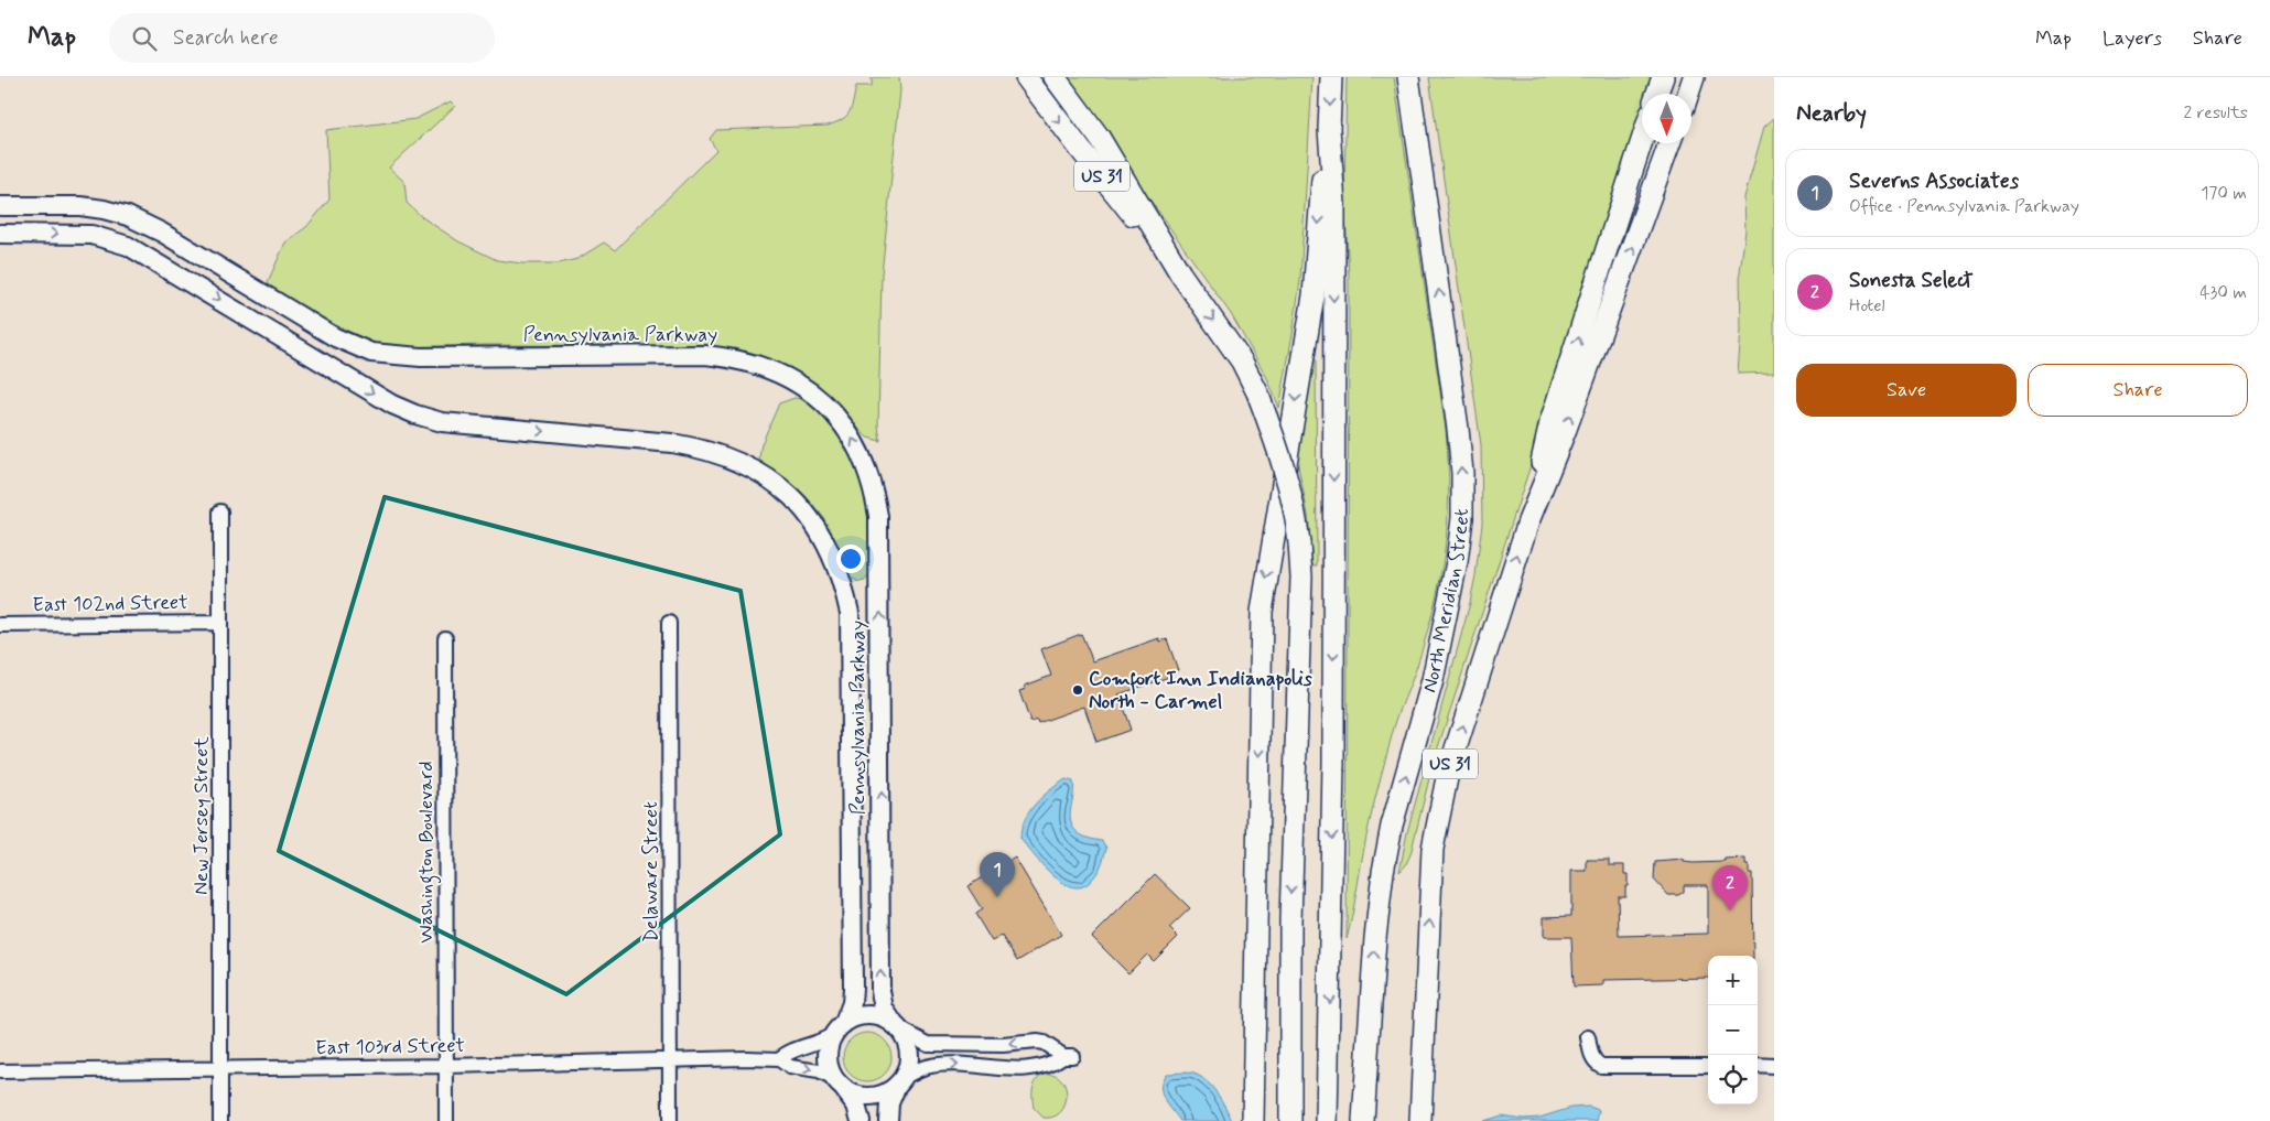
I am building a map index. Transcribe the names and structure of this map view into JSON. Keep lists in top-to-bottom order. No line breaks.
{"streets":{"highway":["US 31","North Meridian Street"],"main road":["Pennsylvania Parkway"],"street":["East 102nd Street","New Jersey Street","Washington Boulevard","Delaware Street","East 103rd Street"]},"crossings":[["Pennsylvania Parkway","East 103rd Street"],["East 102nd Street","New Jersey Street"],["New Jersey Street","East 103rd Street"],["Washington Boulevard","East 103rd Street"],["Delaware Street","East 103rd Street"]],"places":["Comfort Inn Indianapolis North - Carmel"],"north":"bottom","page":{"header":"Map","search":"Search here","nav":["Map","Layers","Share"],"heading":["Nearby","2 results"],"list":[{"mark":"1","name":"Severns Associates","note":"Office · Pennsylvania Parkway","value":"170 m"},{"mark":"2","name":"Sonesta Select","note":"Hotel","value":"430 m"}],"buttons":["Save","Share"],"pins":["1","2"],"map_buttons":["+","−"]}}
